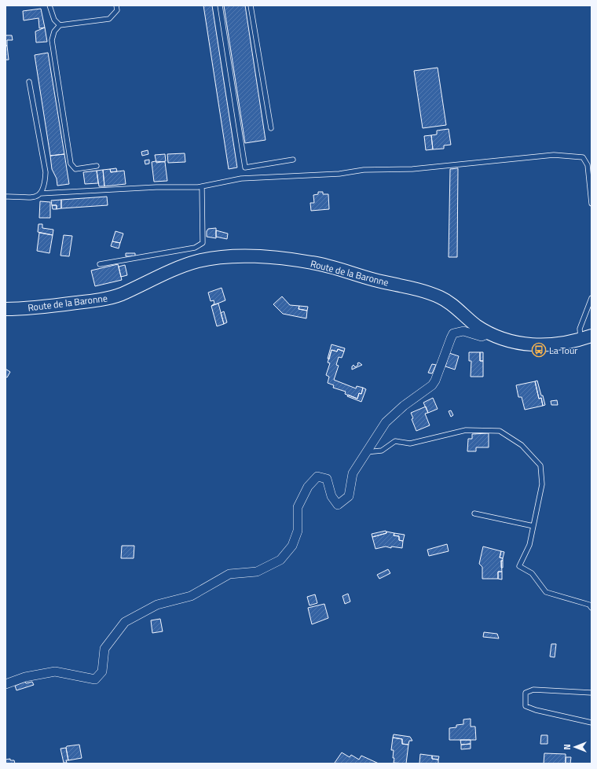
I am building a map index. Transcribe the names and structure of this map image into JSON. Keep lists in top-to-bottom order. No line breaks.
{"streets":{"main road":["Route de la Baronne"]},"places":{"bus stop":["La Tour"]},"north":"left"}
